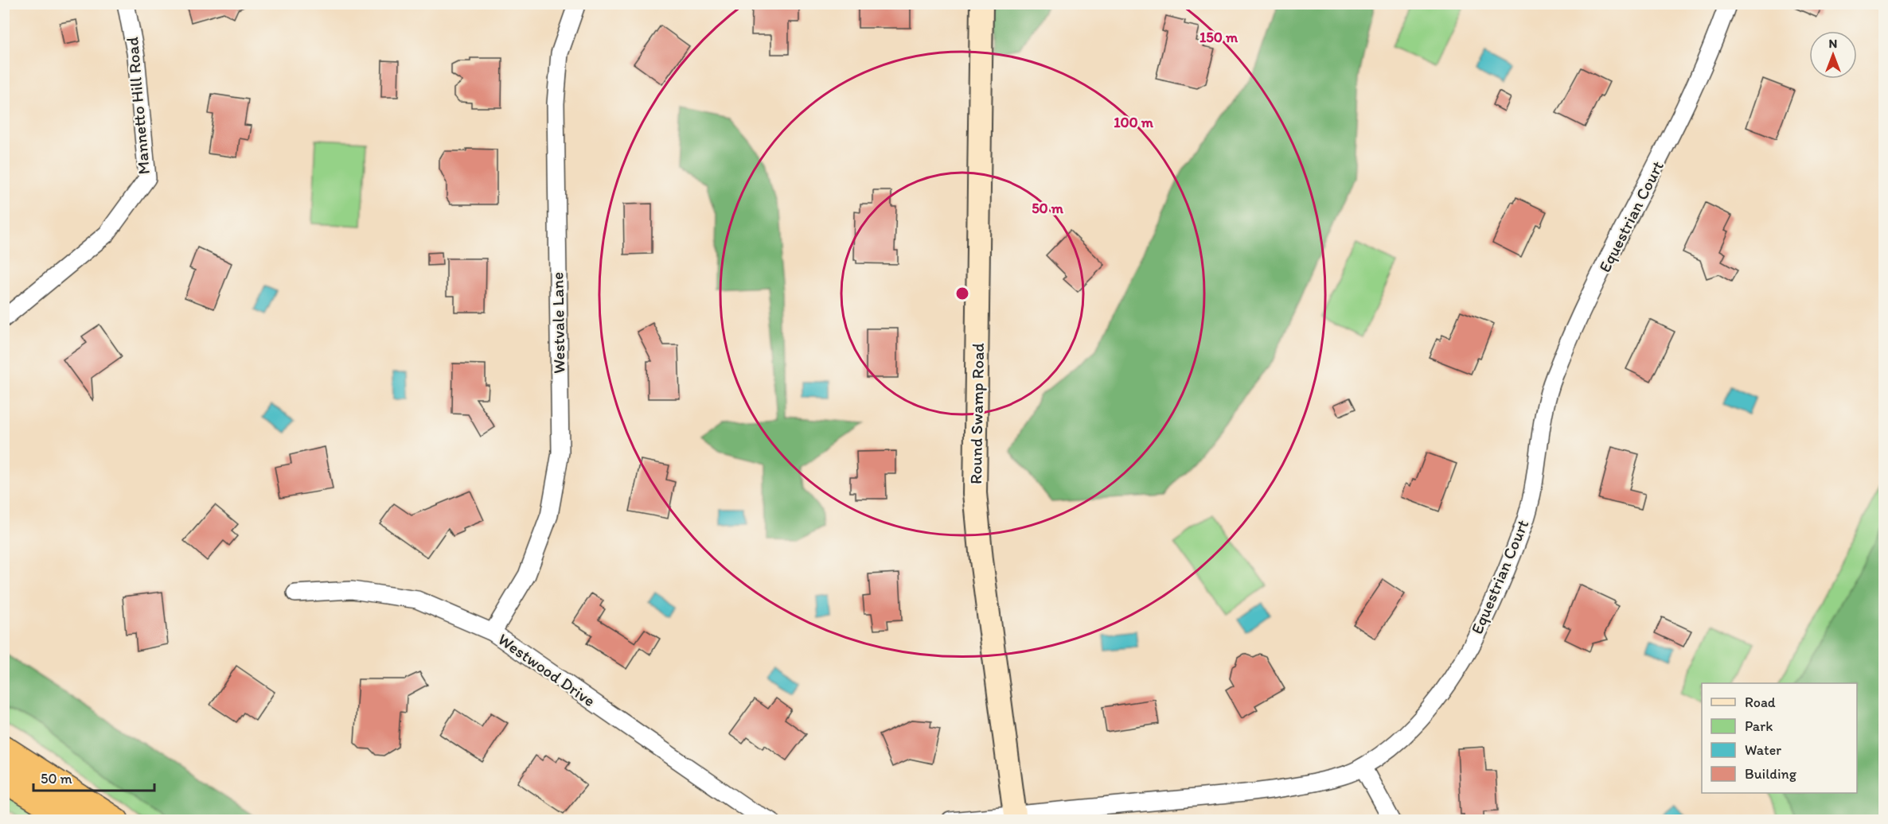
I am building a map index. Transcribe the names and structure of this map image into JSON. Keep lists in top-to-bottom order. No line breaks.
{"streets":{"street":["Mannetto Hill Road","Equestrian Court","Westvale Lane","Round Swamp Road","Westwood Drive"]},"crossings":[["Equestrian Court","Round Swamp Road"],["Westvale Lane","Westwood Drive"]],"legend":["Road","Park","Water","Building"],"scale_bar":"50 m","north":"top","rings":["150 m","100 m","50 m"]}
